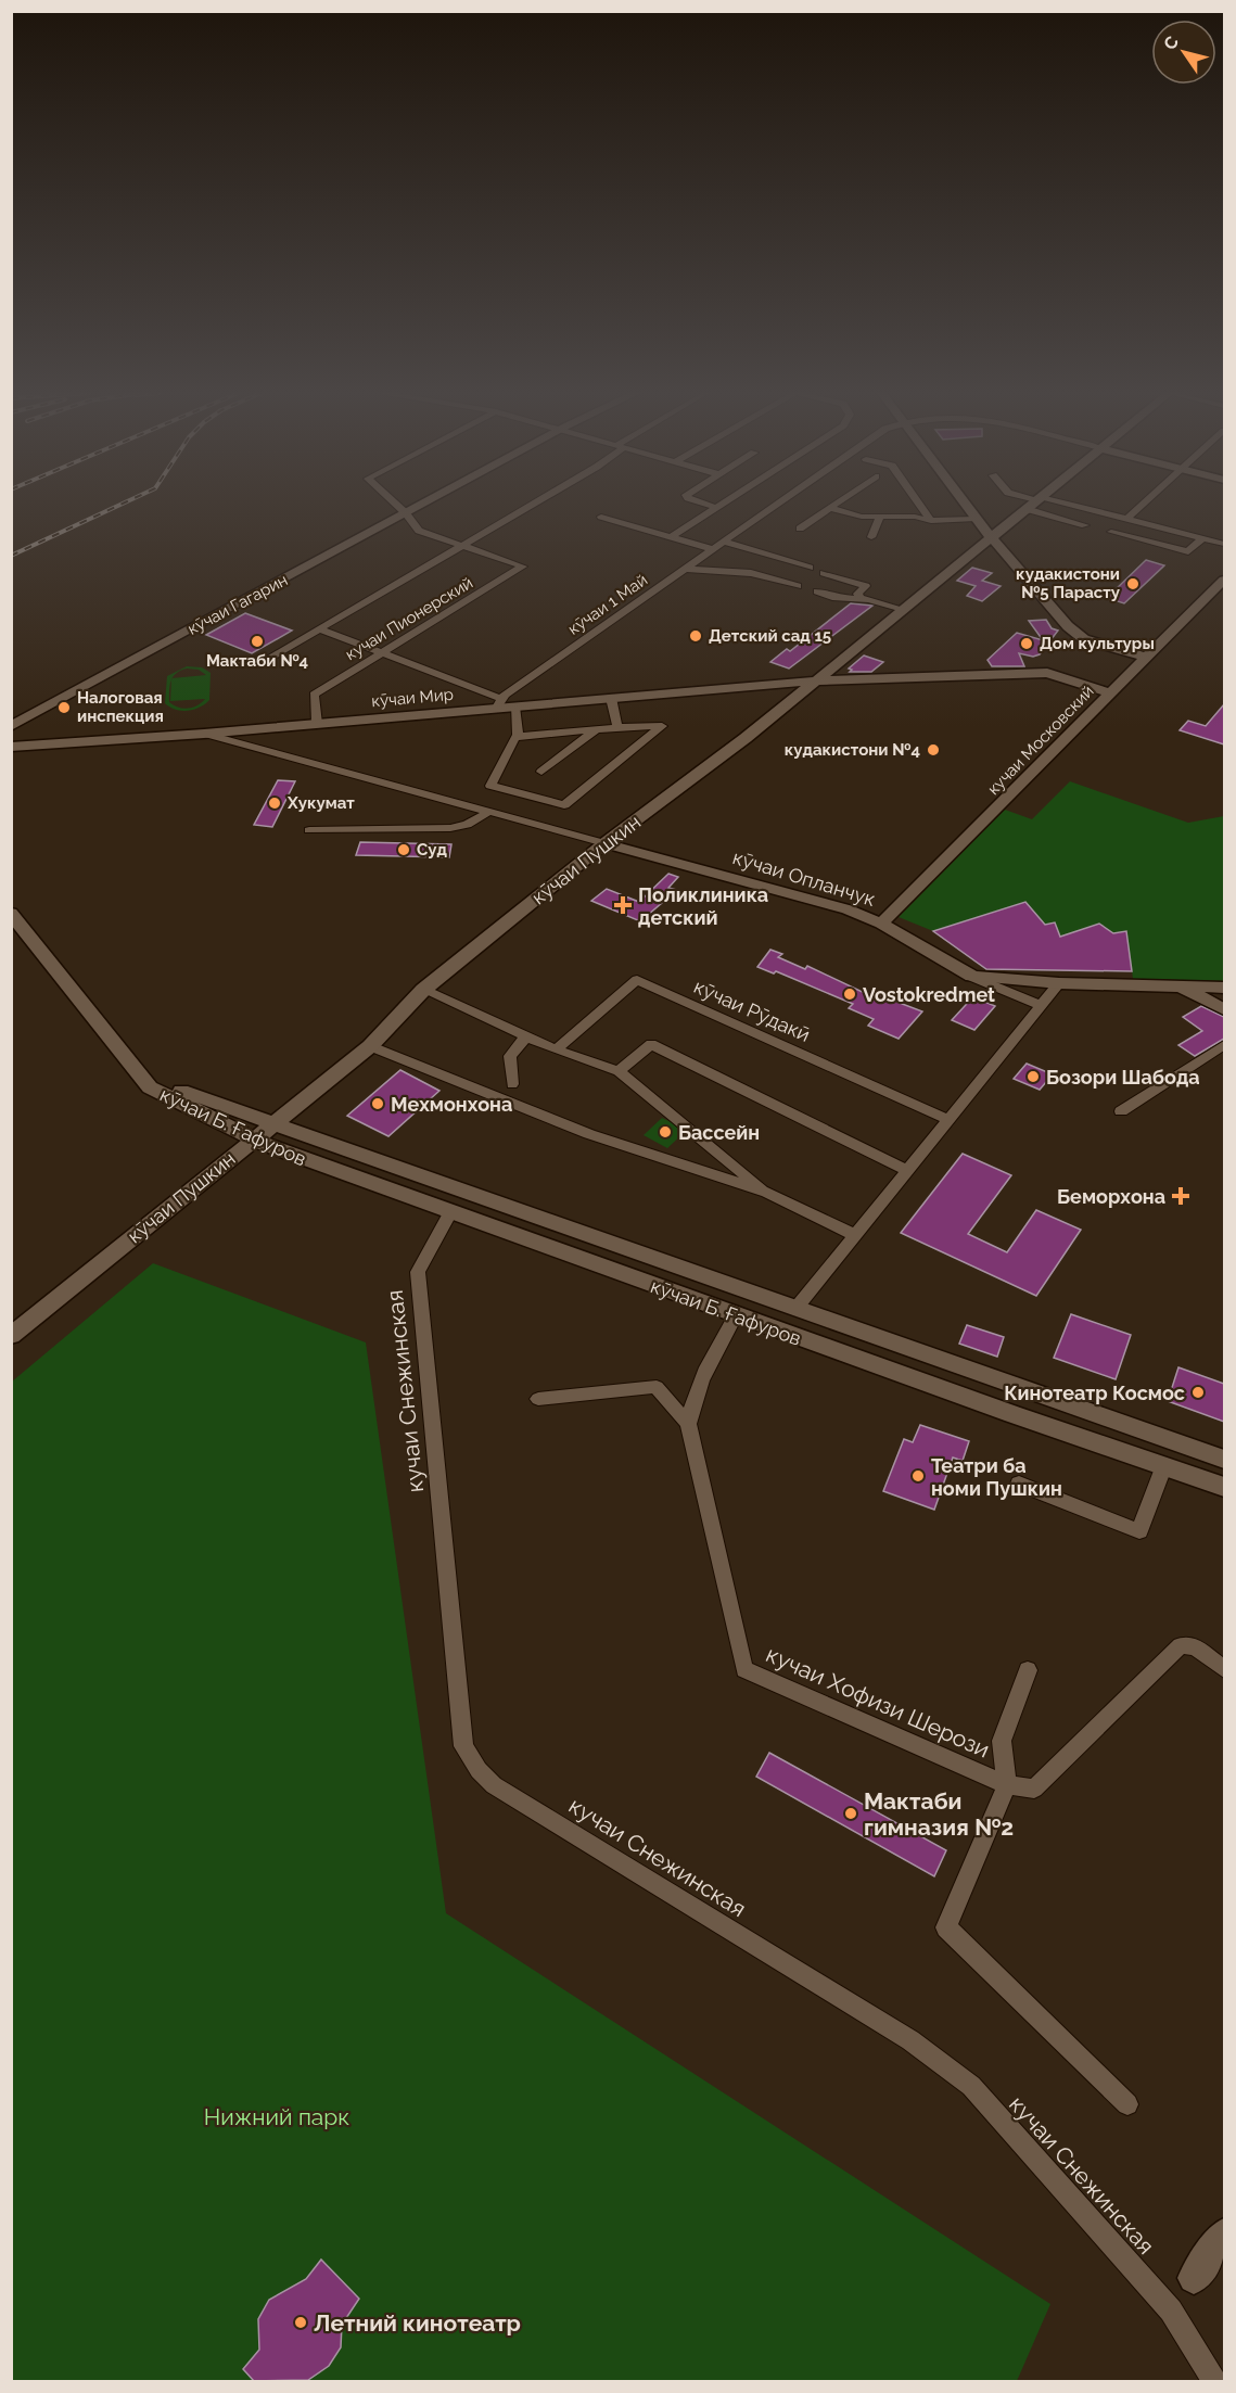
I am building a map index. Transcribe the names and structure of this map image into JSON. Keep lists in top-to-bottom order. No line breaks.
{"streets":{"street":["кӯчаи Гагарин","кӯчаи 1 Май","кучаи Пионерский","кӯчаи Мир","кучаи Московский","кӯчаи Пушкин","кӯчаи Опланчук","кӯчаи Рӯдакӣ","кӯчаи Б. Ғафуров","кучаи Снежинская","кучаи Хофизи Шерози"]},"crossings":[["кӯчаи Гагарин","кучаи Пионерский"],["кӯчаи 1 Май","кӯчаи Мир"],["кучаи Пионерский","кӯчаи Мир"],["кӯчаи Мир","кӯчаи Пушкин"],["кучаи Московский","кӯчаи Опланчук"],["кӯчаи Пушкин","кӯчаи Опланчук"],["кӯчаи Пушкин","кӯчаи Б. Ғафуров"],["кӯчаи Б. Ғафуров","кучаи Снежинская"]],"parks":["Нижний парк"],"places":{"other":["кудакистони №5 Парасту","Детский сад 15","Мактаби №4","Дом культуры","Налоговая инспекция","кудакистони №4","Хукумат","Суд","Vostokredmet","Бозори Шабода","Мехмонхона","Бассейн","Кинотеатр Космос","Театри ба номи Пушкин","Мактаби гимназия №2","Летний кинотеатр"],"health":["Поликлиника детский","Беморхона"]},"north":"top left"}
